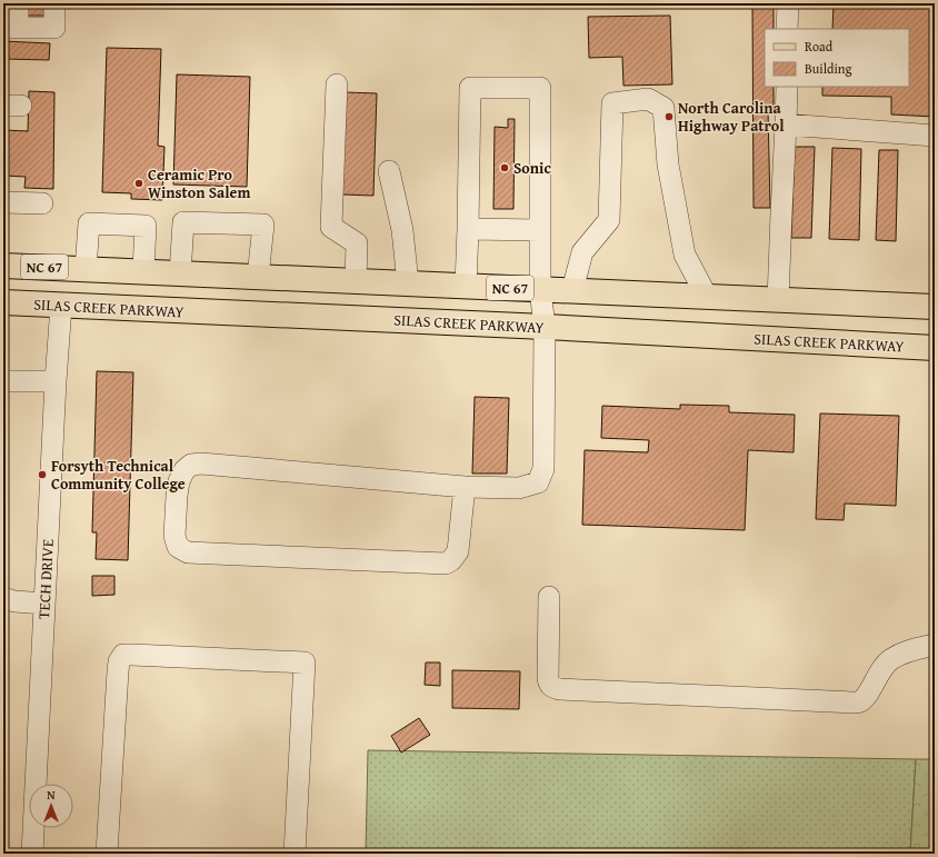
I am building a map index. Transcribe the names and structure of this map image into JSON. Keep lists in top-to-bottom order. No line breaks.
{"streets":{"main road":["NC 67","SILAS CREEK PARKWAY"],"lane":["TECH DRIVE"]},"crossings":[["SILAS CREEK PARKWAY","TECH DRIVE"]],"places":["North Carolina Highway Patrol","Sonic","Ceramic Pro Winston Salem","Forsyth Technical Community College"],"legend":["Road","Building"],"north":"top"}
